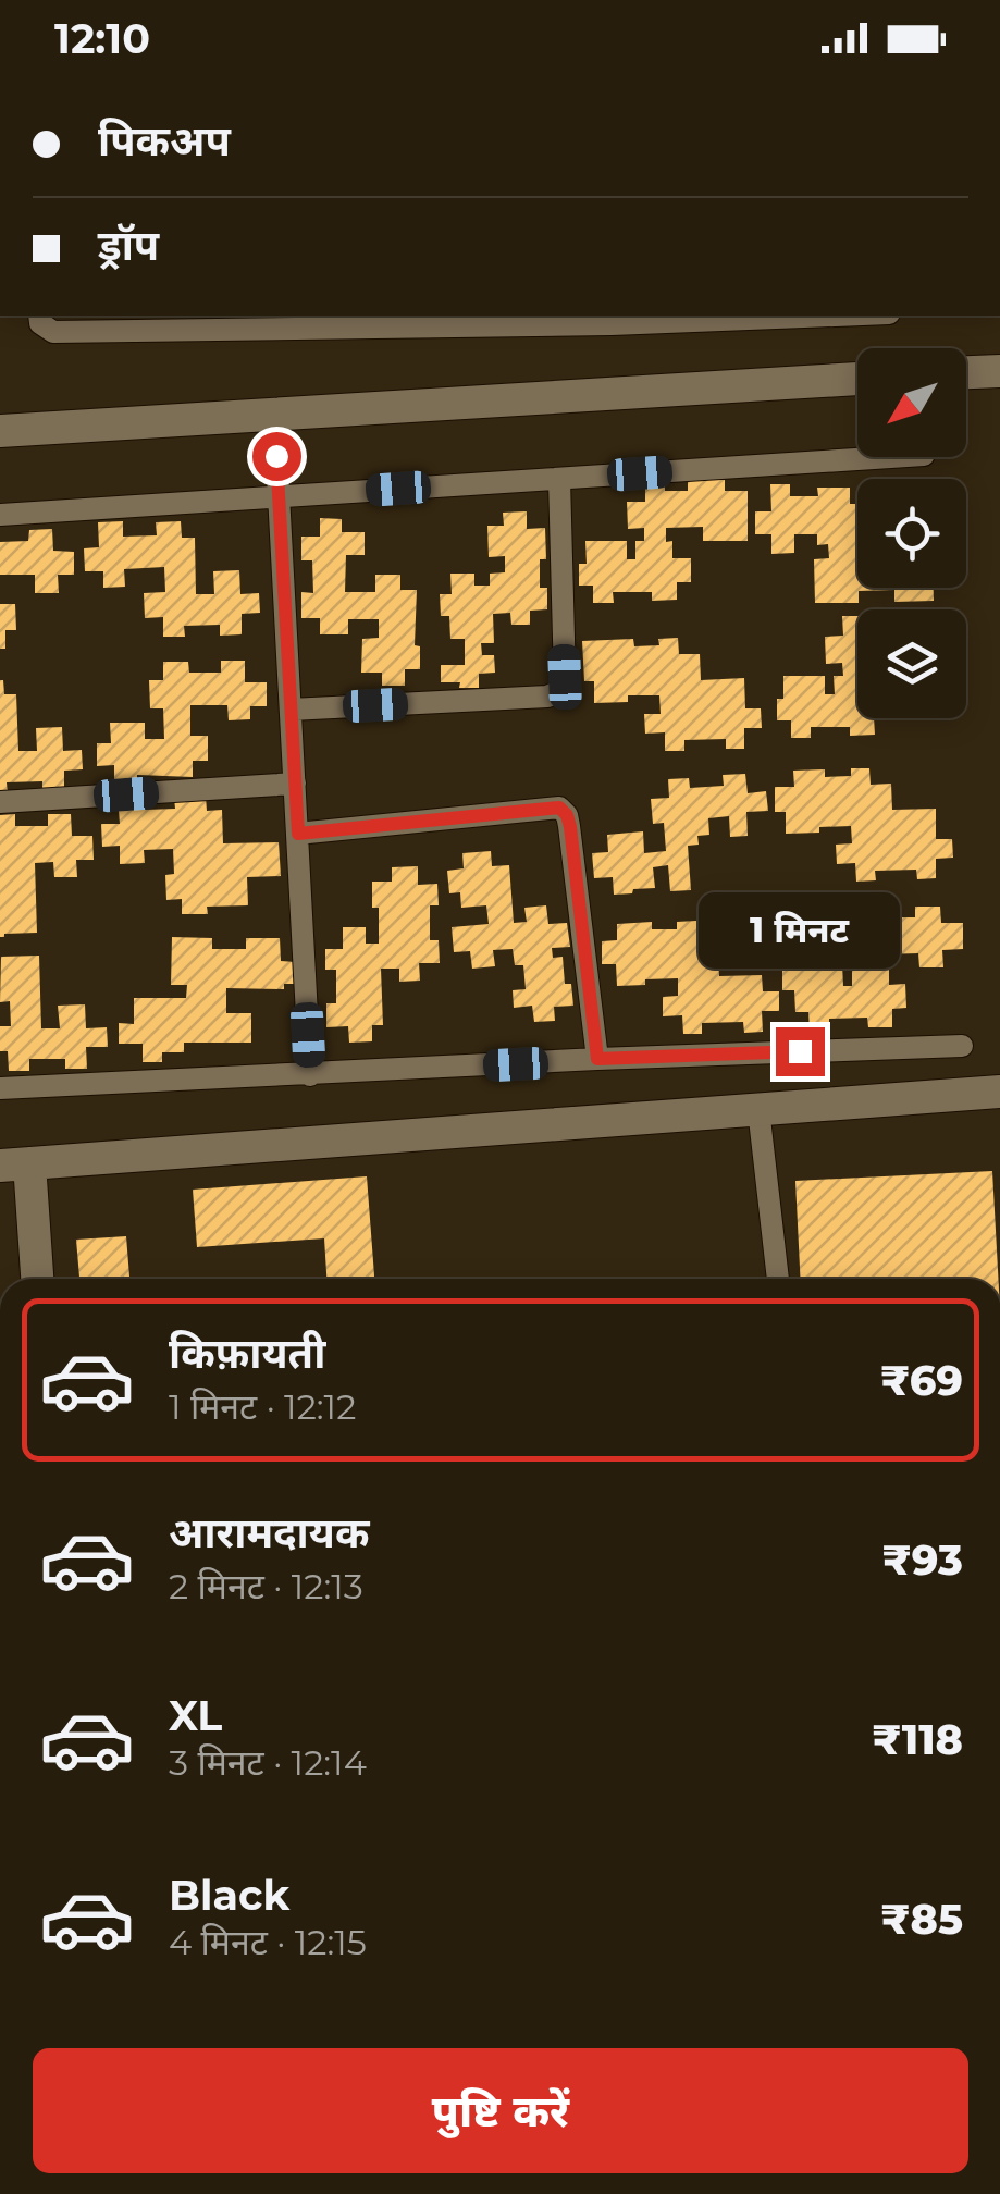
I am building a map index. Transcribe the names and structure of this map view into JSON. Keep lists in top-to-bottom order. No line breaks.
{"north":"bottom left","page":{"status":"12:10","banner":["पिकअप","ड्रॉप"],"bubble":"1 मिनट","list":[{"name":"किफ़ायती","note":"1 मिनट · 12:12","value":"₹69"},{"name":"आरामदायक","note":"2 मिनट · 12:13","value":"₹93"},{"name":"XL","note":"3 मिनट · 12:14","value":"₹118"},{"name":"Black","note":"4 मिनट · 12:15","value":"₹85"}],"buttons":"पुष्टि करें"}}
